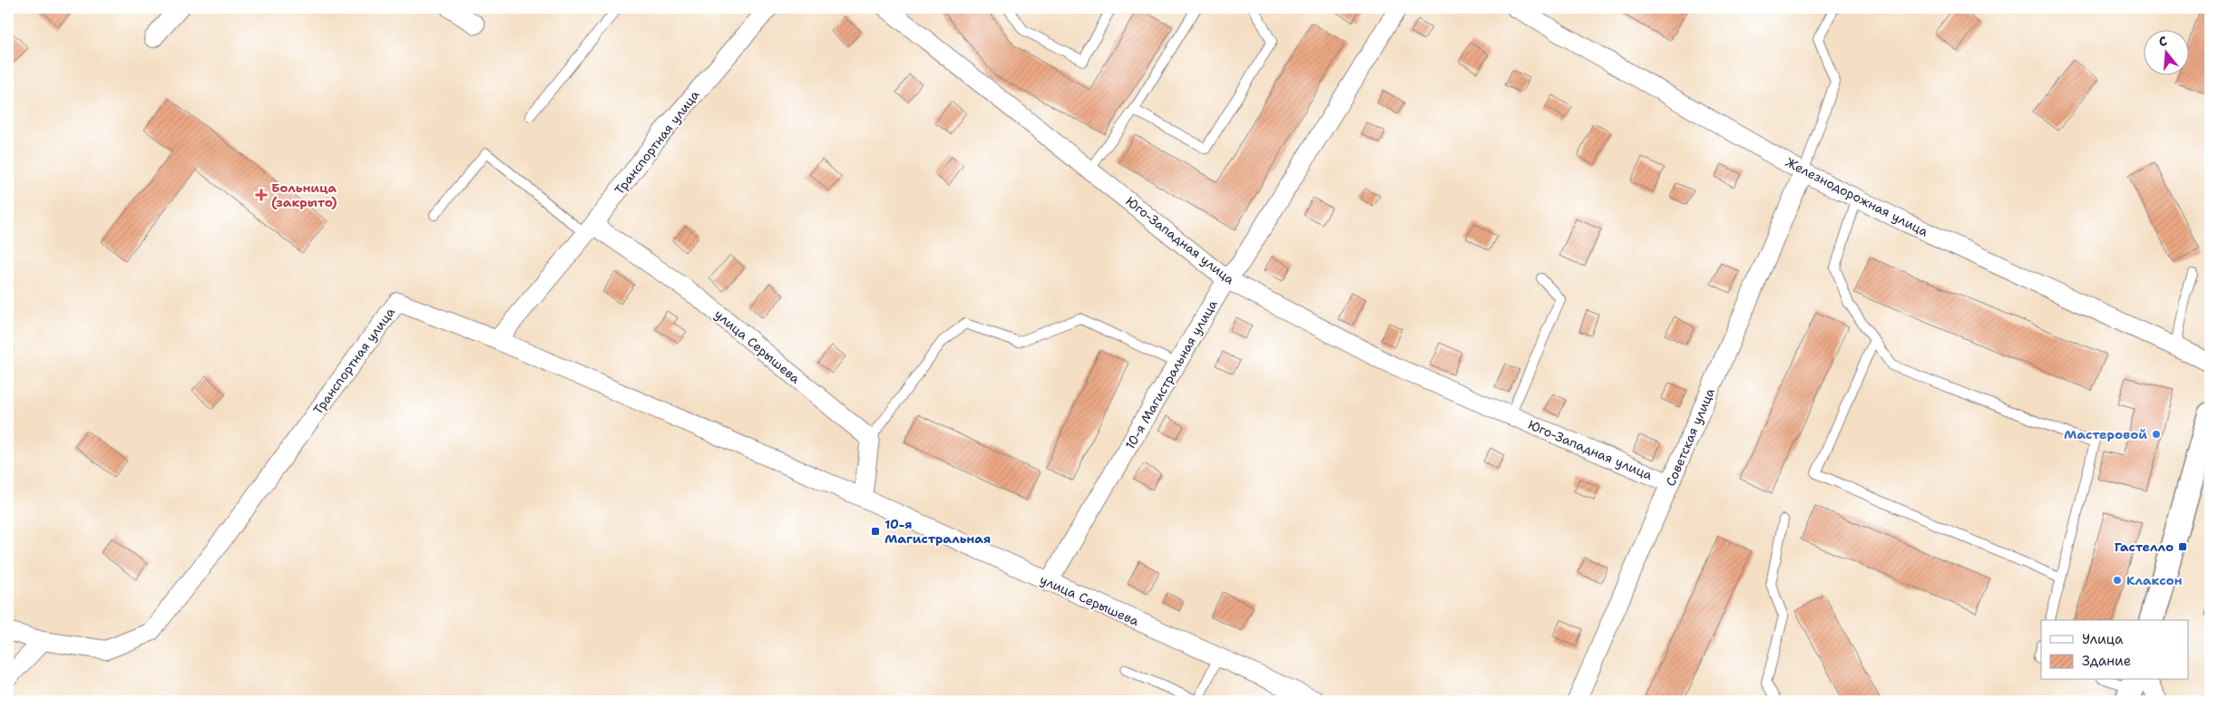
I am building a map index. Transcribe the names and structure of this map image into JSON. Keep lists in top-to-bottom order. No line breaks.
{"streets":{"street":["Транспортная улица","Железнодорожная улица","Юго-Западная улица","улица Серышева","10-я Магистральная улица","Советская улица"]},"crossings":[["Транспортная улица","улица Серышева"],["Железнодорожная улица","Советская улица"],["Юго-Западная улица","10-я Магистральная улица"],["Юго-Западная улица","Советская улица"],["улица Серышева","10-я Магистральная улица"]],"places":{"health":["Больница (закрыто)"],"other":["Мастеровой","Клаксон"],"transit":["10-я Магистральная","Гастелло"]},"legend":["Улица","Здание"],"north":"top"}
